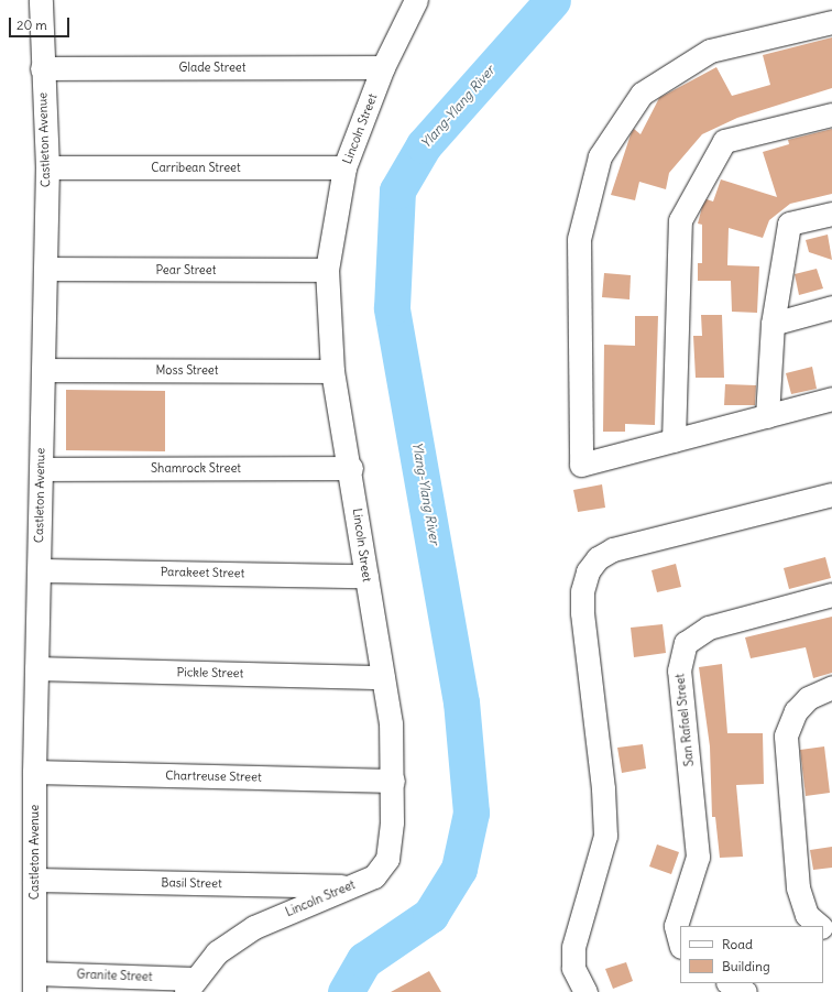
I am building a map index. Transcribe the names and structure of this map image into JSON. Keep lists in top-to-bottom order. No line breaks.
{"streets":{"street":["Glade Street","Lincoln Street","Castleton Avenue","Carribean Street","Pear Street","Moss Street","Shamrock Street","Parakeet Street","Pickle Street","San Rafael Street","Chartreuse Street","Basil Street","Granite Street"]},"crossings":[["Glade Street","Lincoln Street"],["Glade Street","Castleton Avenue"],["Lincoln Street","Carribean Street"],["Lincoln Street","Pear Street"],["Lincoln Street","Moss Street"],["Lincoln Street","Shamrock Street"],["Lincoln Street","Parakeet Street"],["Lincoln Street","Pickle Street"],["Lincoln Street","Chartreuse Street"],["Lincoln Street","Basil Street"],["Lincoln Street","Granite Street"],["Castleton Avenue","Carribean Street"],["Castleton Avenue","Pear Street"],["Castleton Avenue","Moss Street"],["Castleton Avenue","Shamrock Street"],["Castleton Avenue","Parakeet Street"],["Castleton Avenue","Pickle Street"],["Castleton Avenue","Chartreuse Street"],["Castleton Avenue","Basil Street"],["Castleton Avenue","Granite Street"]],"water":["Ylang-Ylang River"],"legend":["Road","Building"],"scale_bar":"20 m"}
